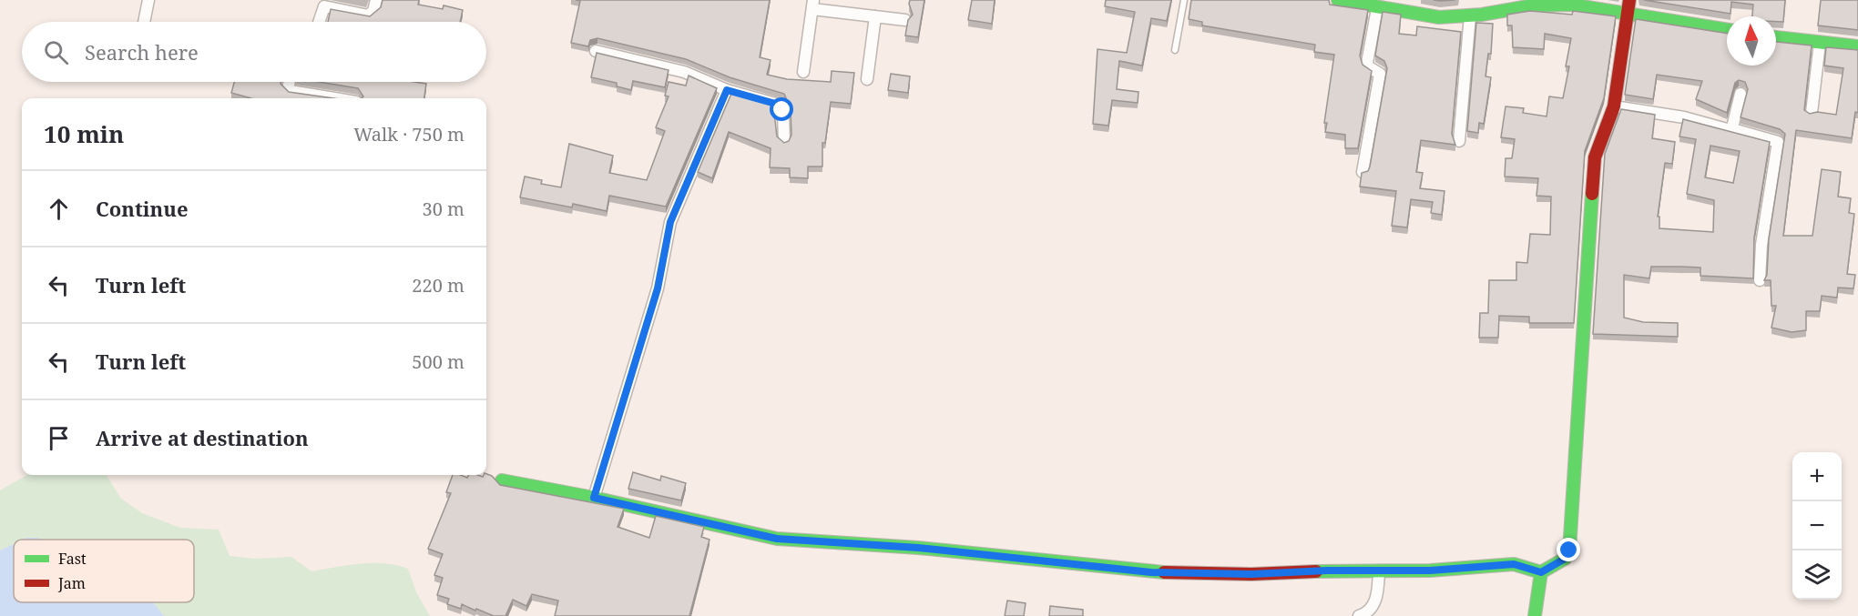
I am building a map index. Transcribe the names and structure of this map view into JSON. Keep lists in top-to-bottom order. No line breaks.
{"legend":["Fast","Jam"],"north":"top","page":{"search":"Search here","heading":["10 min","Walk · 750 m"],"list":[["Continue","30 m"],["Turn left","220 m"],["Turn left","500 m"],"Arrive at destination"],"map_buttons":["+","−"]}}
